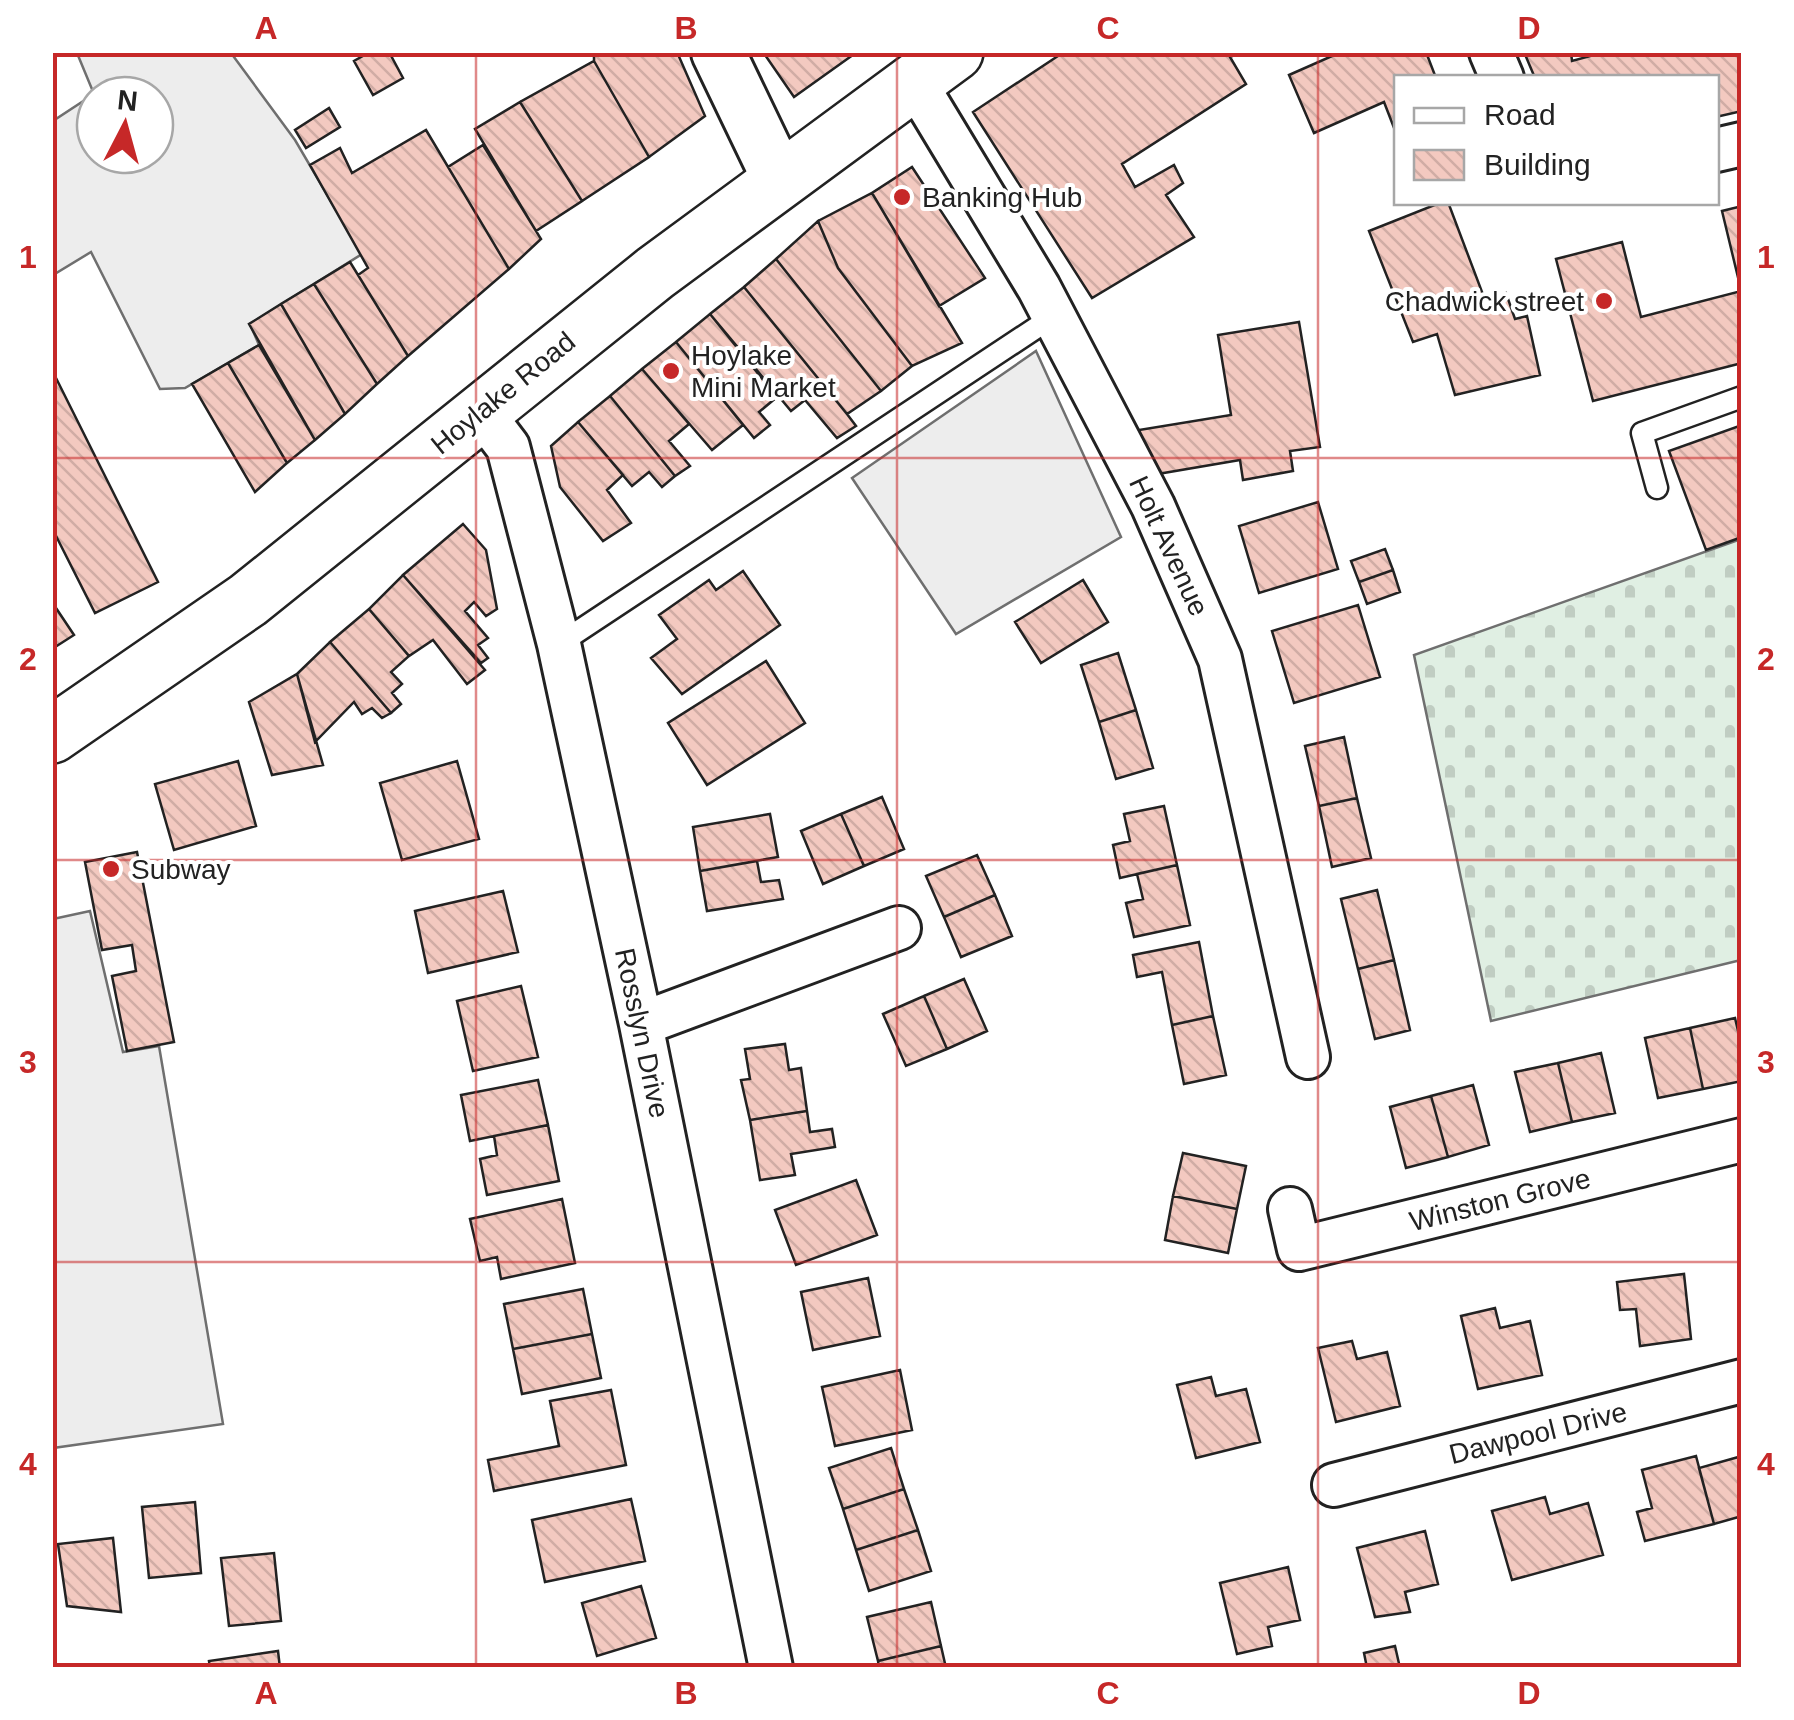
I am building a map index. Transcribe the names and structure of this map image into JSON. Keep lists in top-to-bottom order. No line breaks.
{"streets":{"main road":["Hoylake Road"],"street":["Holt Avenue","Rosslyn Drive","Winston Grove","Dawpool Drive"]},"crossings":[["Hoylake Road","Holt Avenue"],["Hoylake Road","Rosslyn Drive"]],"places":["Banking Hub","Chadwick street","Hoylake Mini Market","Subway"],"legend":["Road","Building"],"north":"top","grid":{"columns":["A","B","C","D"],"rows":["1","2","3","4"]}}
